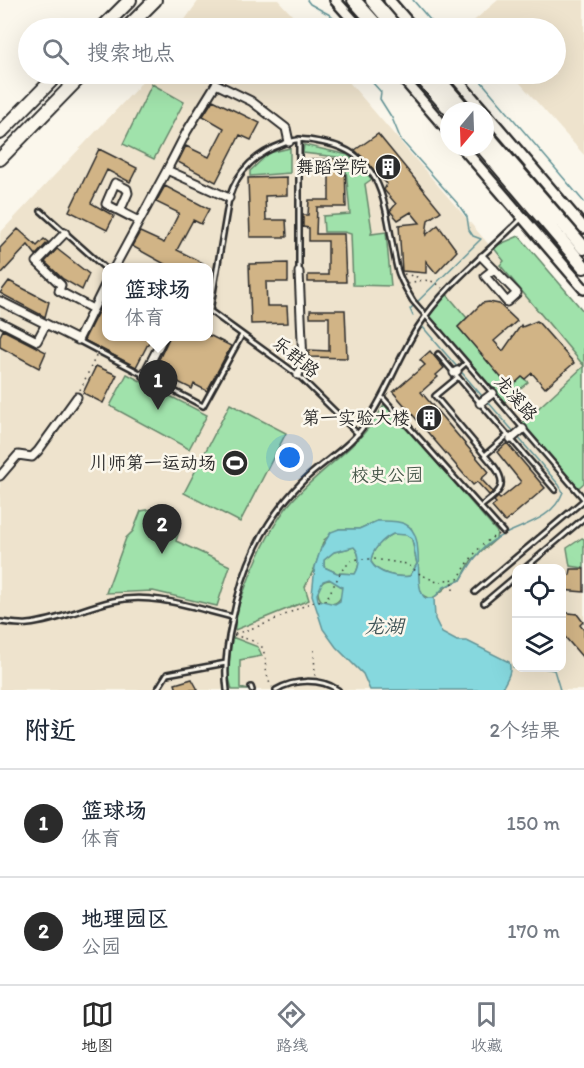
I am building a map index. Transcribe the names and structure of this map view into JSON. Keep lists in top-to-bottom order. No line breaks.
{"streets":{"lane":["乐群路","龙溪路"]},"water":["龙湖"],"parks":["校史公园"],"places":{"building":["舞蹈学院","第一实验大楼"],"sports":["川师第一运动场"]},"north":"bottom","page":{"search":"搜索地点","popup":["篮球场","体育"],"pins":["1","2"],"heading":["附近","2个结果"],"list":[{"mark":"1","name":"篮球场","note":"体育","value":"150 m"},{"mark":"2","name":"地理园区","note":"公园","value":"170 m"}],"nav":["地图","路线","收藏"]}}
